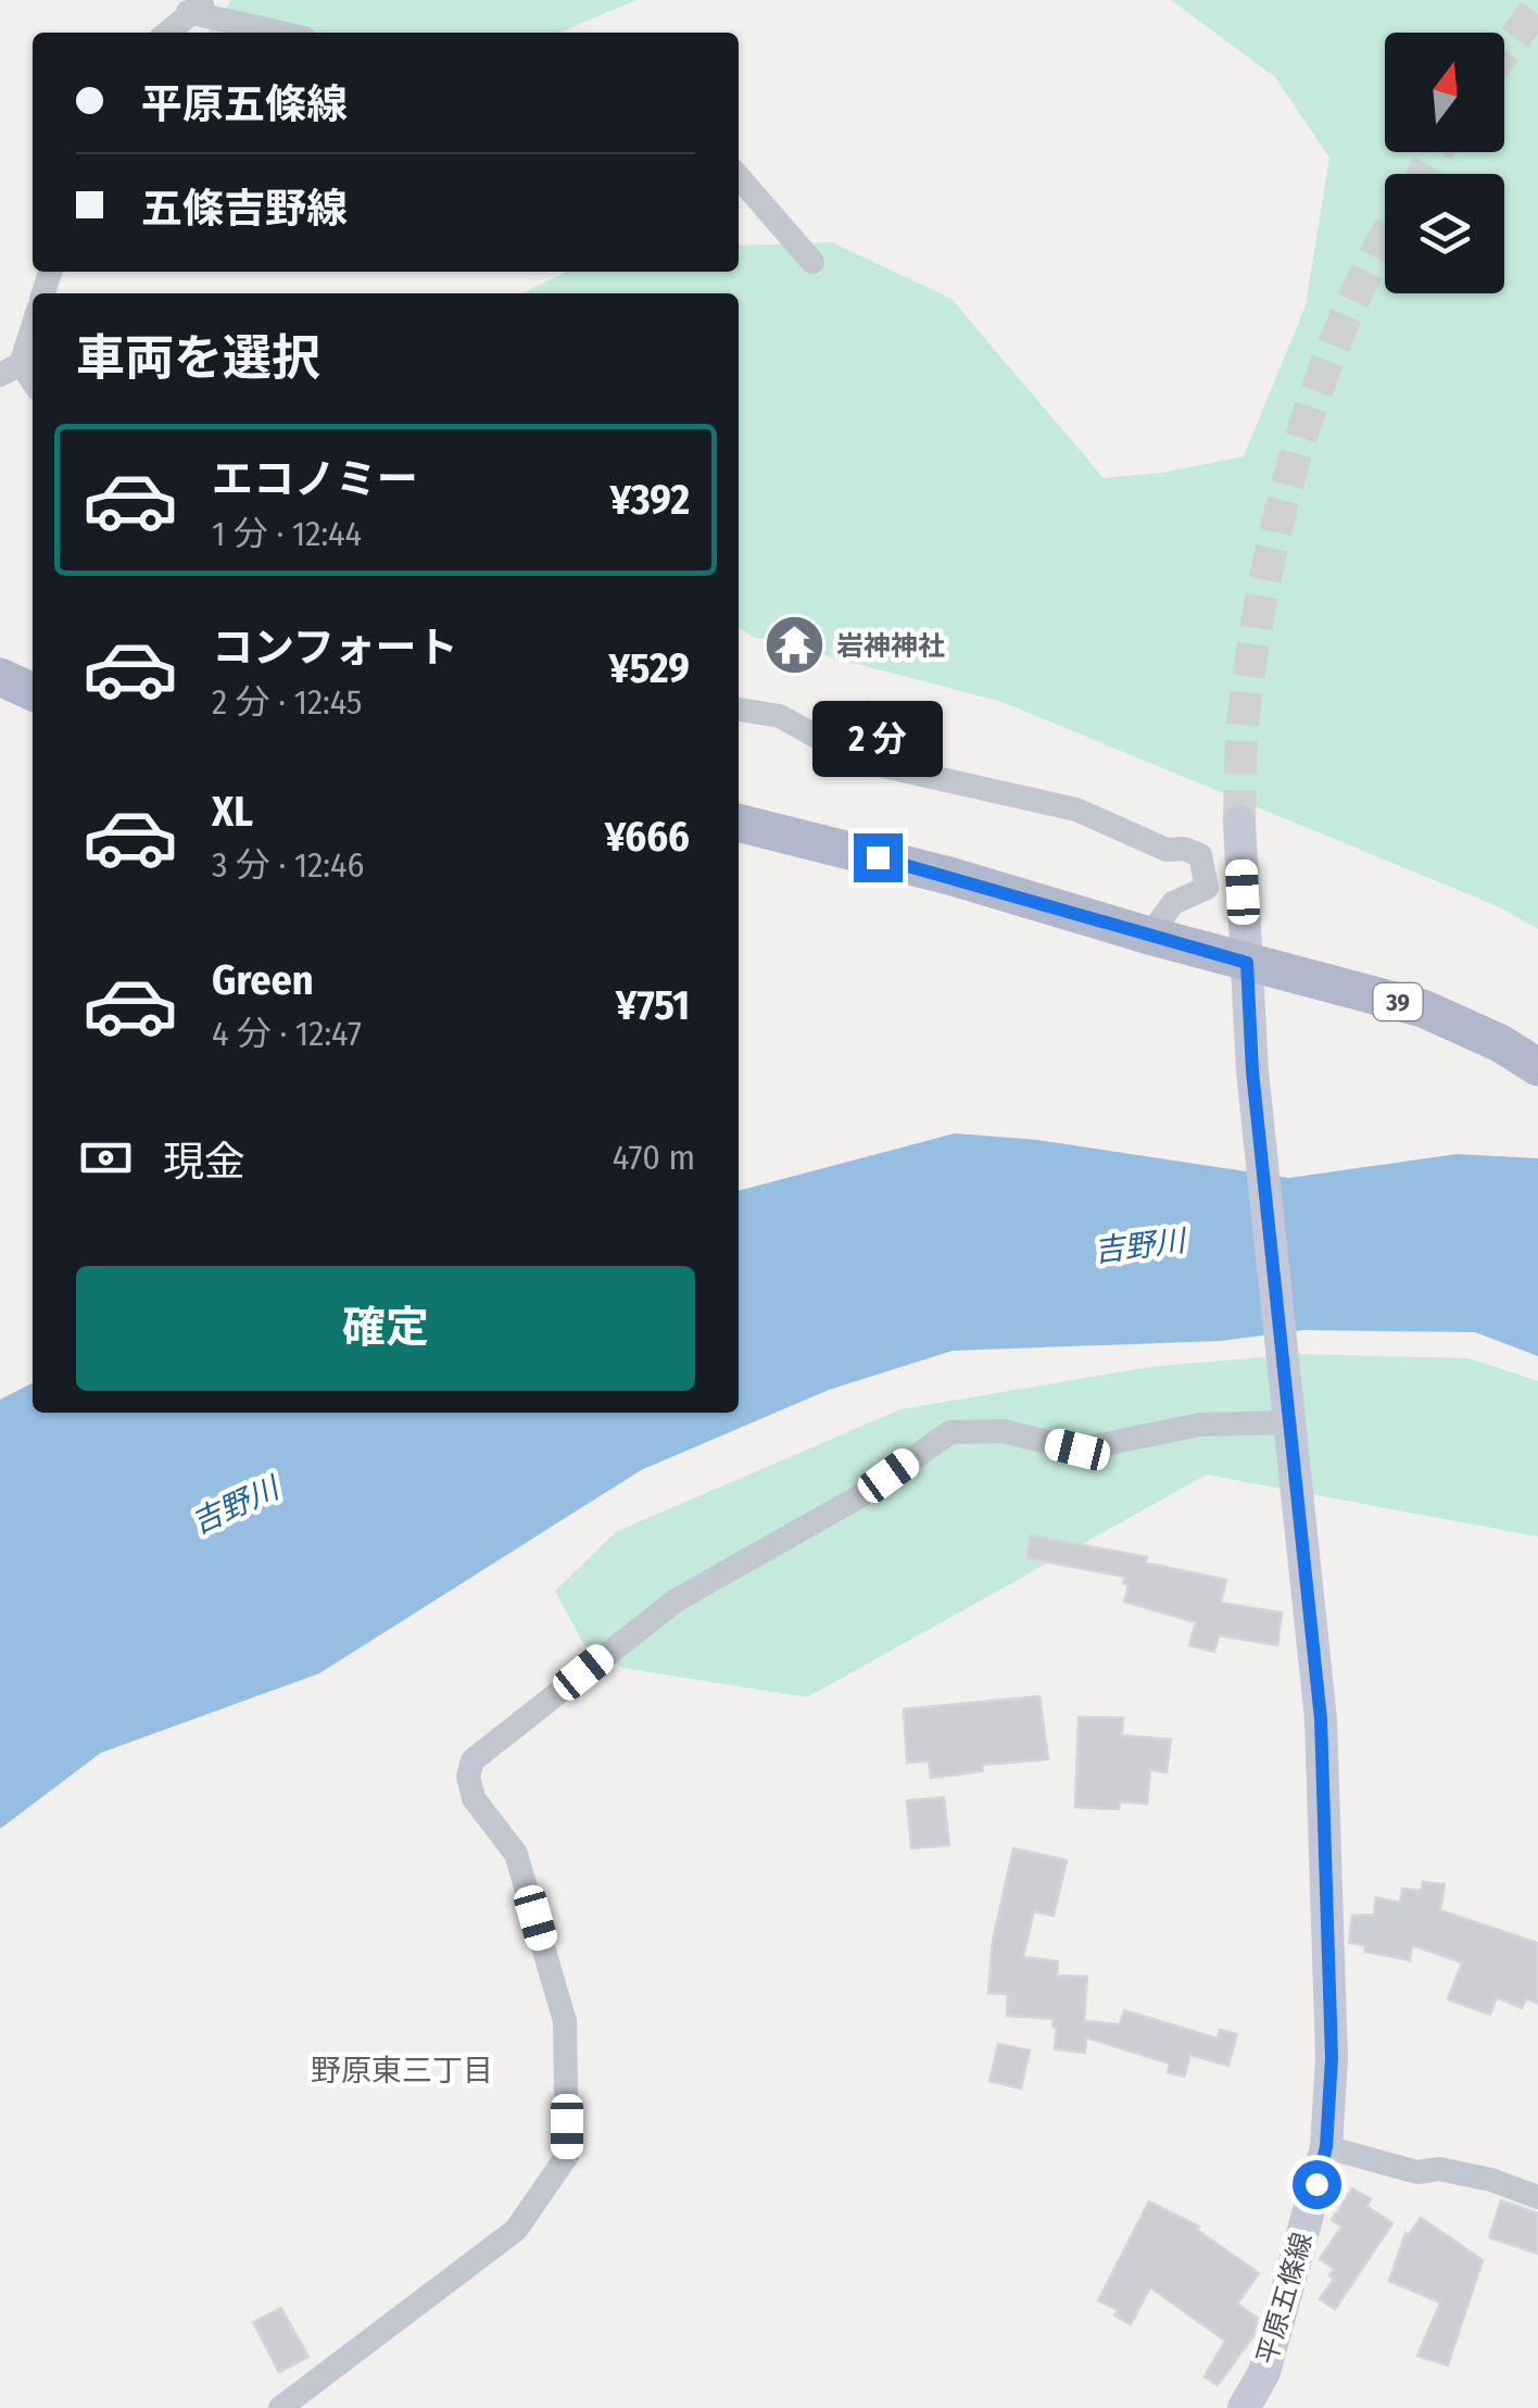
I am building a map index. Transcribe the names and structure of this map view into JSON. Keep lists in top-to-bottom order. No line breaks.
{"streets":{"main road":["39","平原五條線"]},"crossings":[["39","平原五條線"]],"districts":["野原東三丁目"],"water":["吉野川"],"places":{"temple":["岩神神社"]},"north":"top","page":{"banner":["平原五條線","五條吉野線"],"heading":"車両を選択","list":[{"name":"エコノミー","note":"1 分 · 12:44","value":"¥392"},{"name":"コンフォート","note":"2 分 · 12:45","value":"¥529"},{"name":"XL","note":"3 分 · 12:46","value":"¥666"},{"name":"Green","note":"4 分 · 12:47","value":"¥751"}],"bubble":"2 分","pay":["現金","470 m"],"buttons":"確定"}}
